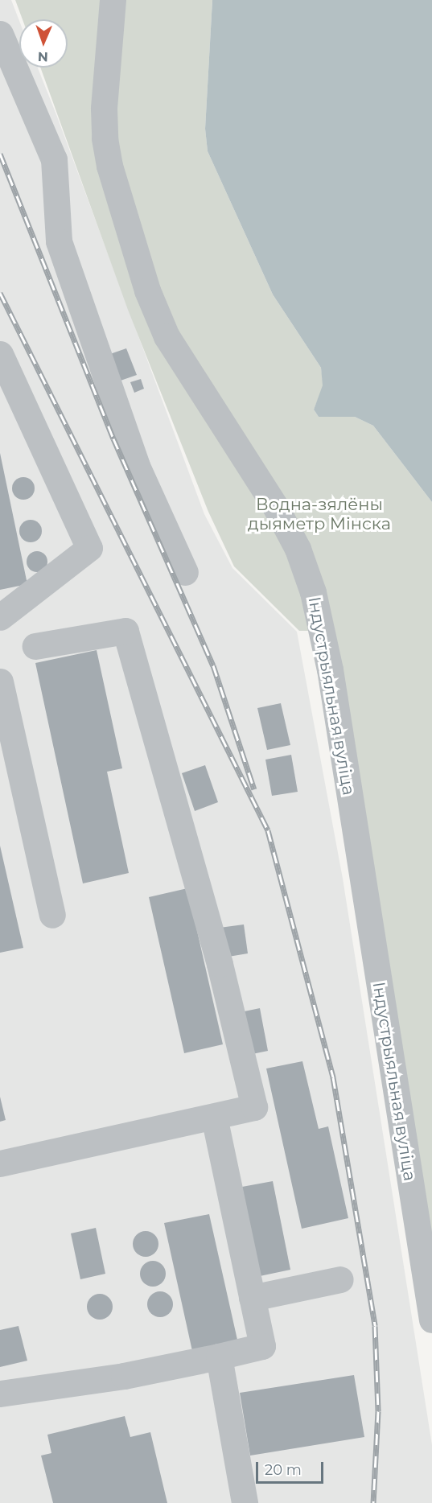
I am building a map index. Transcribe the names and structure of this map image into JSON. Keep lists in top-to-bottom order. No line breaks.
{"streets":{"street":["Індустрыяльная вуліца"]},"parks":["Водна-зялёны дыяметр Мінска"],"scale_bar":"20 m","north":"bottom"}
